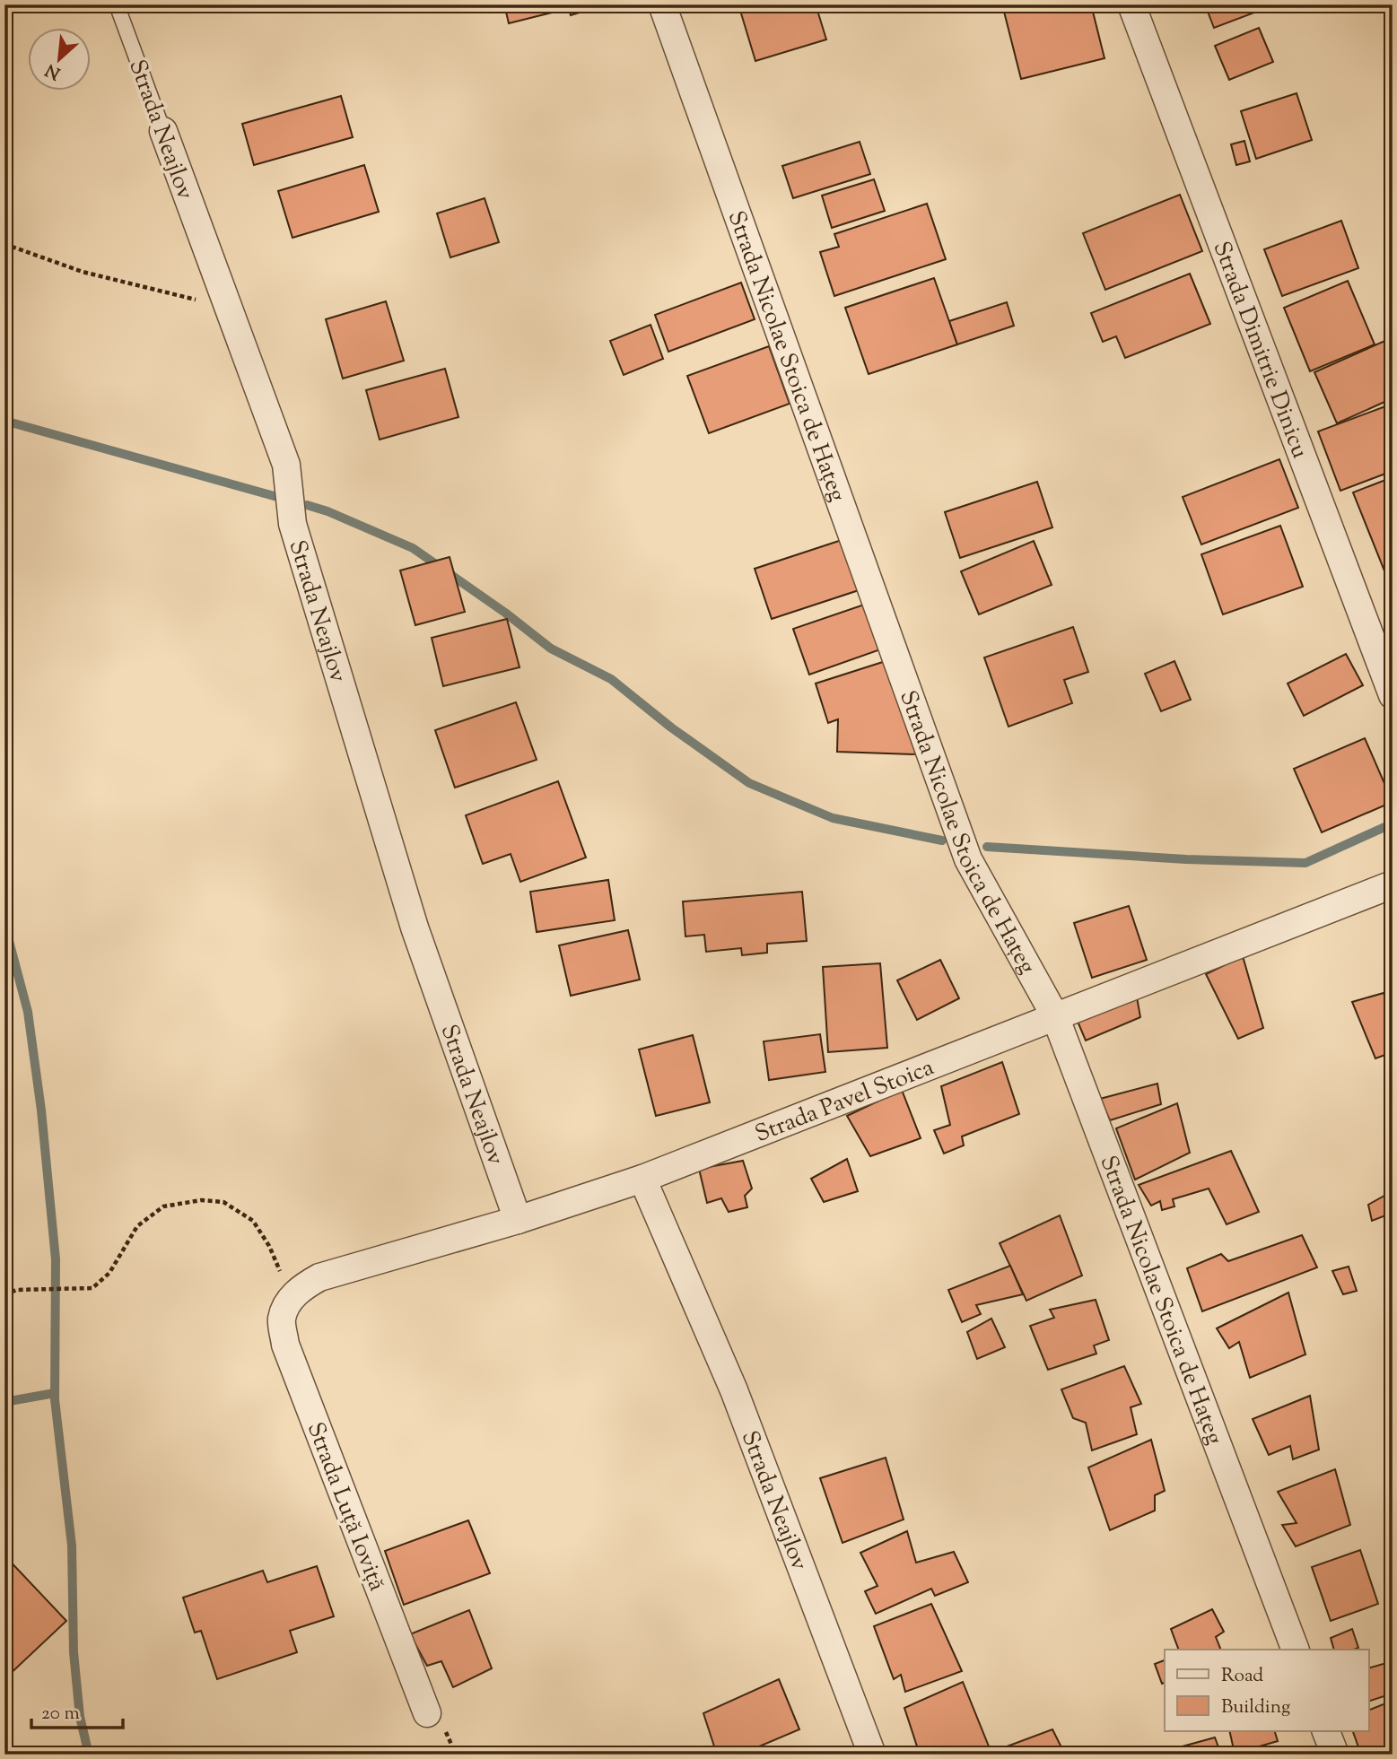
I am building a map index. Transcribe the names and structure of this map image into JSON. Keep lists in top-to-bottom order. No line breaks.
{"streets":{"street":["Strada Neajlov","Strada Dimitrie Dinicu","Strada Nicolae Stoica de Hațeg","Strada Pavel Stoica","Strada Luță Ioviță"]},"crossings":[["Strada Neajlov","Strada Pavel Stoica"],["Strada Nicolae Stoica de Hațeg","Strada Pavel Stoica"],["Strada Pavel Stoica","Strada Luță Ioviță"]],"legend":["Road","Building"],"scale_bar":"20 m","north":"bottom left"}
